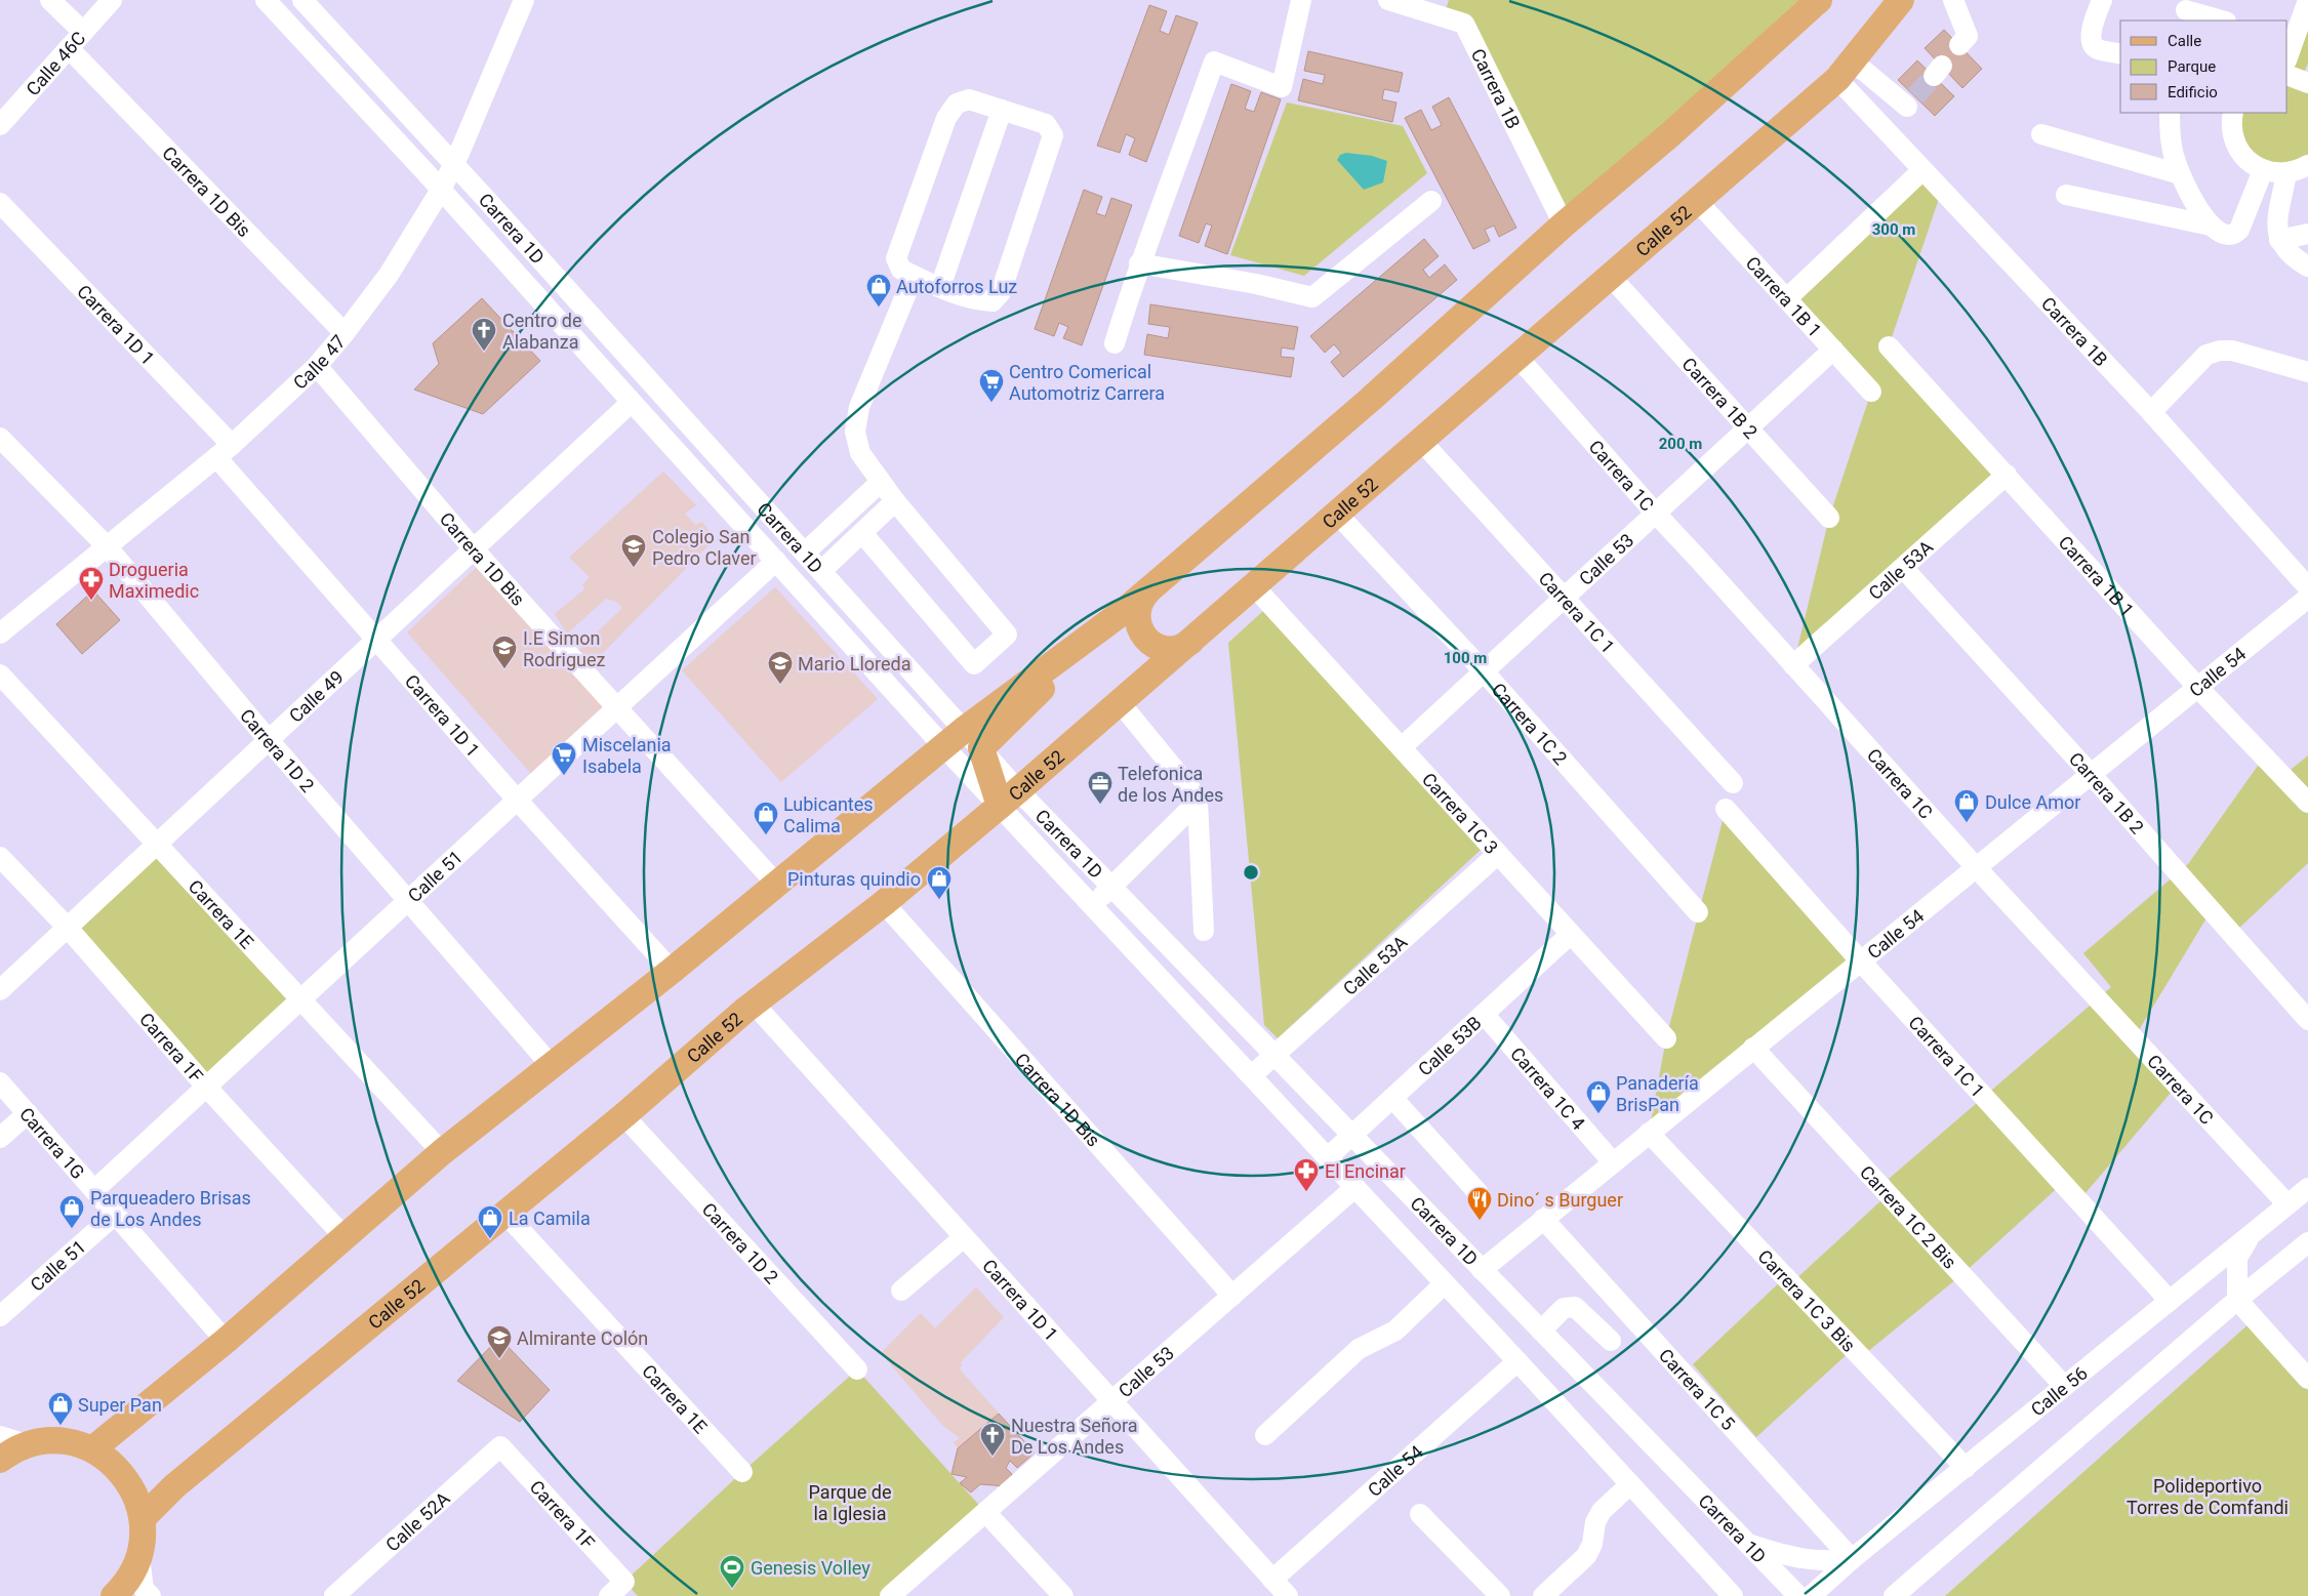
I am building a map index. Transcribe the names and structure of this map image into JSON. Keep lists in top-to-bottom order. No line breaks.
{"streets":{"main road":["Calle 52"],"street":["Calle 46C","Carrera 1B","Carrera 1D Bis","Carrera 1D","Carrera 1B 1","Carrera 1D 1","Calle 47","Carrera 1B 2","Carrera 1C","Calle 53","Calle 53A","Carrera 1C 1","Calle 54","Calle 49","Carrera 1C 2","Carrera 1D 2","Carrera 1C 3","Calle 51","Carrera 1E","Calle 53B","Carrera 1F","Carrera 1C 4","Carrera 1G","Carrera 1C 2 Bis","Carrera 1C 3 Bis","Carrera 1C 5","Calle 56","Calle 52A"]},"crossings":[["Calle 46C","Carrera 1D Bis"],["Carrera 1B","Calle 52"],["Carrera 1D Bis","Calle 52"],["Carrera 1D Bis","Calle 47"],["Carrera 1D Bis","Calle 53"],["Carrera 1D Bis","Calle 49"],["Carrera 1D Bis","Calle 51"],["Carrera 1D","Calle 52"],["Carrera 1D","Calle 47"],["Carrera 1D","Calle 53"],["Carrera 1D","Calle 53A"],["Carrera 1D","Calle 54"],["Carrera 1D","Calle 49"],["Carrera 1D","Calle 51"],["Carrera 1D","Calle 53B"],["Calle 52","Carrera 1B 1"],["Calle 52","Carrera 1D 1"],["Calle 52","Carrera 1B 2"],["Calle 52","Carrera 1C"],["Calle 52","Carrera 1C 1"],["Calle 52","Carrera 1C 2"],["Calle 52","Carrera 1D 2"],["Calle 52","Carrera 1C 3"],["Calle 52","Carrera 1E"],["Carrera 1B 1","Calle 53"],["Carrera 1B 1","Calle 53A"],["Carrera 1B 1","Calle 54"],["Carrera 1D 1","Calle 47"],["Carrera 1D 1","Calle 53"],["Carrera 1D 1","Calle 54"],["Carrera 1D 1","Calle 49"],["Carrera 1D 1","Calle 51"],["Calle 47","Carrera 1D 2"],["Carrera 1B 2","Calle 53"],["Carrera 1B 2","Calle 53A"],["Carrera 1B 2","Calle 54"],["Carrera 1C","Calle 53"],["Carrera 1C","Calle 53A"],["Carrera 1C","Calle 54"],["Carrera 1C","Calle 56"],["Calle 53","Carrera 1C 1"],["Calle 53","Carrera 1C 2"],["Calle 53","Carrera 1C 3"],["Calle 53A","Carrera 1C 3"],["Carrera 1C 1","Calle 54"],["Carrera 1C 1","Calle 56"],["Calle 54","Carrera 1C 4"],["Calle 54","Carrera 1C 2 Bis"],["Calle 54","Carrera 1C 3 Bis"],["Calle 54","Carrera 1C 5"],["Calle 49","Carrera 1D 2"],["Calle 49","Carrera 1E"],["Calle 49","Carrera 1F"],["Carrera 1D 2","Calle 51"],["Carrera 1C 3","Calle 53B"],["Calle 51","Carrera 1E"],["Calle 51","Carrera 1F"],["Calle 51","Carrera 1G"],["Calle 53B","Carrera 1C 4"],["Carrera 1F","Calle 52A"],["Carrera 1C 2 Bis","Calle 56"],["Carrera 1C 3 Bis","Calle 56"],["Carrera 1C 5","Calle 56"]],"parks":["Polideportivo Torres de Comfandi","Parque de la Iglesia"],"places":{"shop":["Autoforros Luz","Dulce Amor","Lubicantes Calima","Pinturas quindio","Panadería BrisPan","Parqueadero Brisas de Los Andes","La Camila","Super Pan"],"church":["Centro de Alabanza","Nuestra Señora De Los Andes"],"supermarket":["Centro Comerical Automotriz Carrera","Miscelania Isabela"],"school or university":["Colegio San Pedro Claver","I.E Simon Rodriguez","Mario Lloreda","Almirante Colón"],"pharmacy":["Drogueria Maximedic","El Encinar"],"office":["Telefonica de los Andes"],"restaurant":["Dino´ s Burguer"],"sports":["Genesis Volley"]},"legend":["Calle","Parque","Edificio"],"rings":["300 m","200 m","100 m"]}
